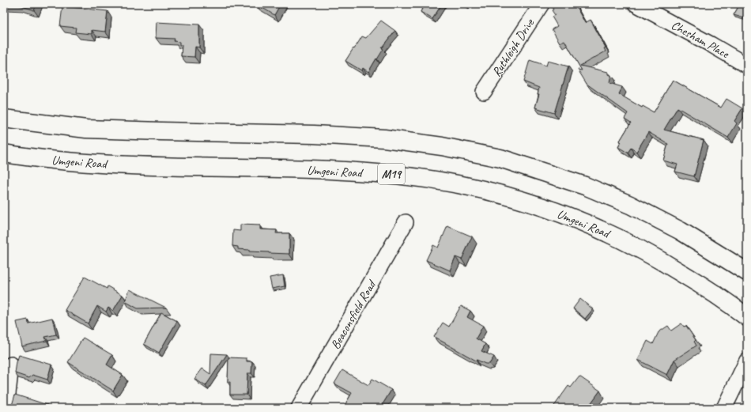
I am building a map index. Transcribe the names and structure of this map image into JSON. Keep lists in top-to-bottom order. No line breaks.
{"streets":{"highway":["Umgeni Road","M19"],"street":["Chesham Place","Ruthleigh Drive","Beaconsfield Road"]}}
